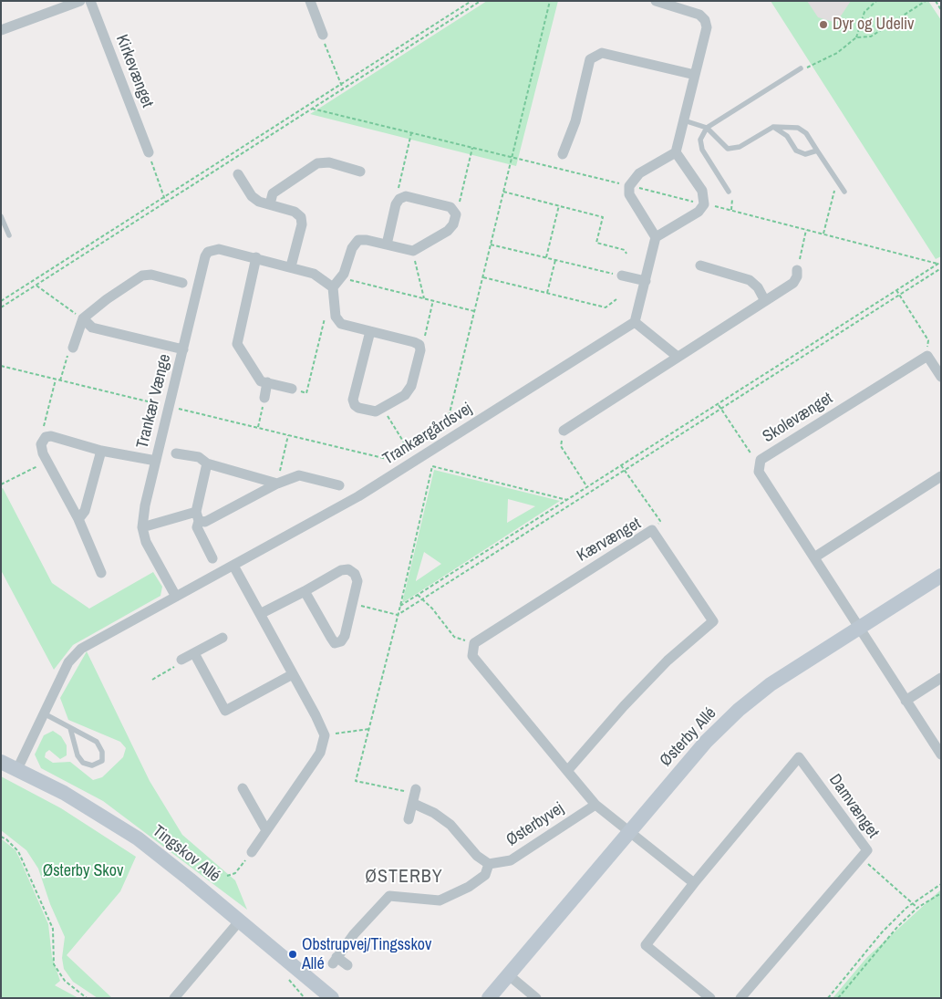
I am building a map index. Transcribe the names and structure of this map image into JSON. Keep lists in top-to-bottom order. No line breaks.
{"streets":{"street":["Kirkevænget","Trankær Vænge","Skolevænget","Trankærgårdsvej","Kærvænget","Østerby Allé","Damvænget","Østerbyvej","Tingskov Allé"]},"crossings":[["Trankær Vænge","Trankærgårdsvej"],["Skolevænget","Østerby Allé"],["Trankærgårdsvej","Tingskov Allé"]],"districts":["ØSTERBY"],"parks":["Østerby Skov"],"places":["Dyr og Udeliv","Obstrupvej/Tingsskov Allé"]}
